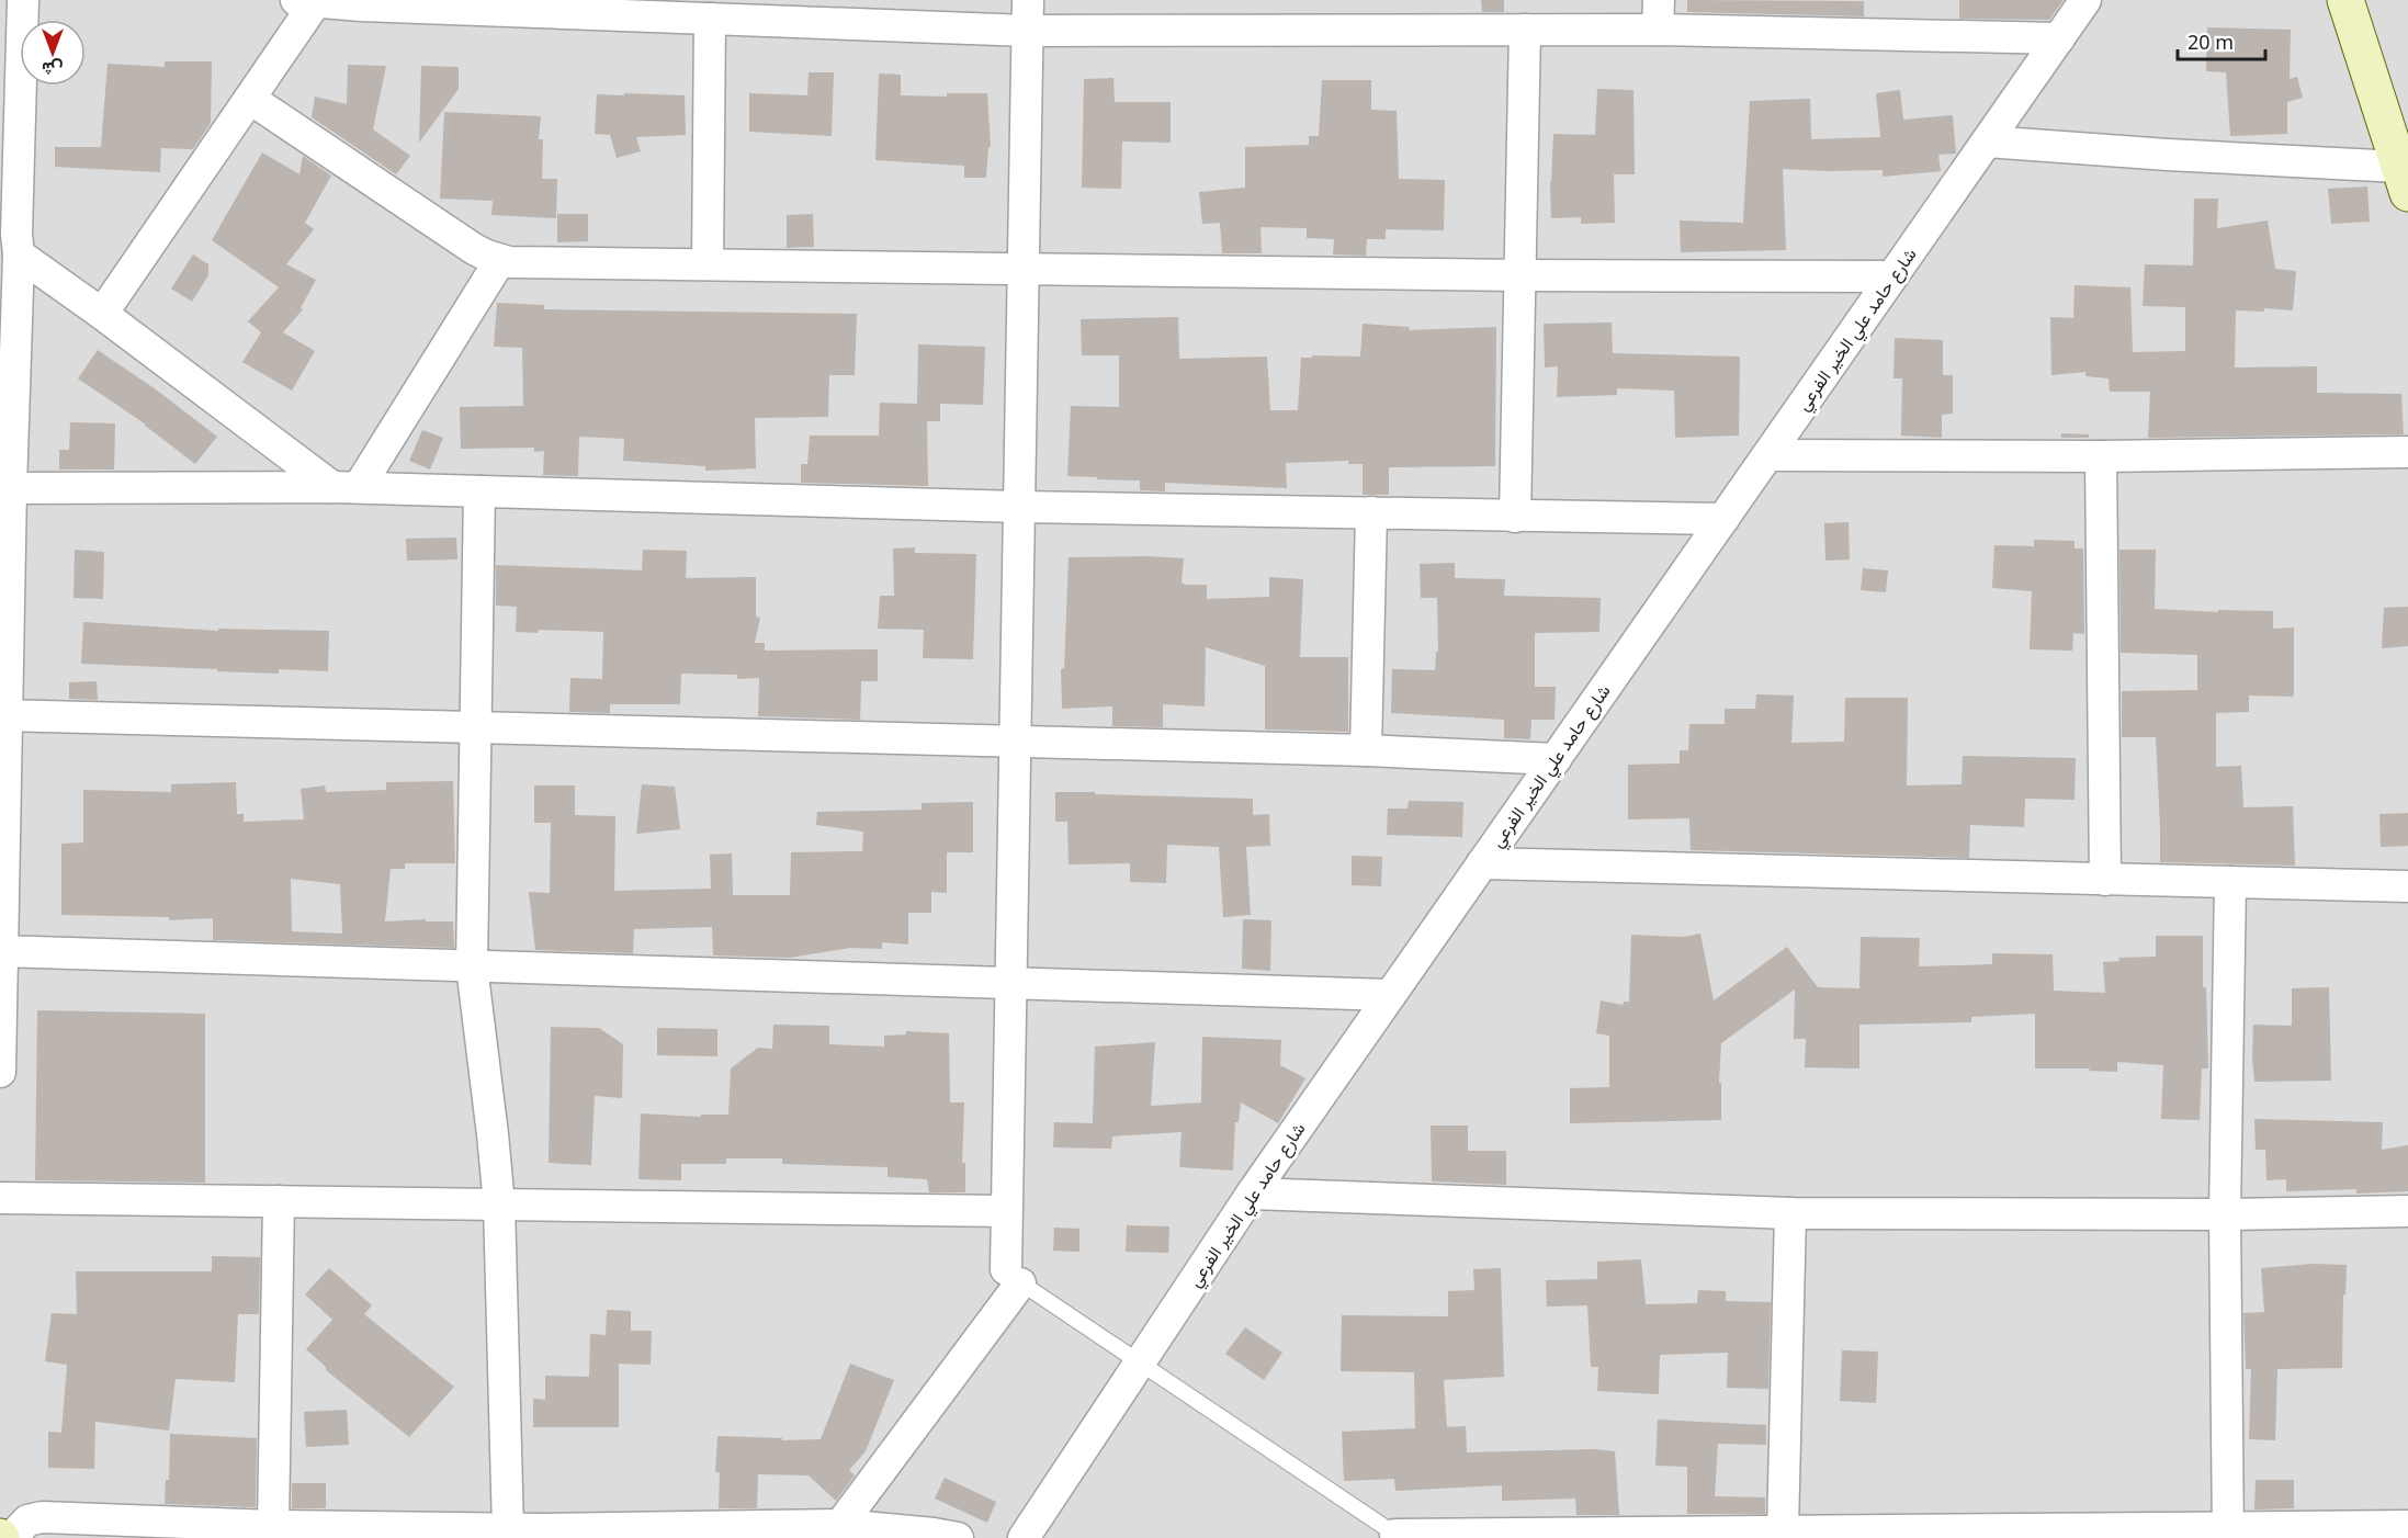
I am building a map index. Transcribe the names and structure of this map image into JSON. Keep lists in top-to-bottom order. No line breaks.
{"streets":{"street":["شارع حامد علي الخير الفرعي"]},"scale_bar":"20 m","north":"bottom"}
